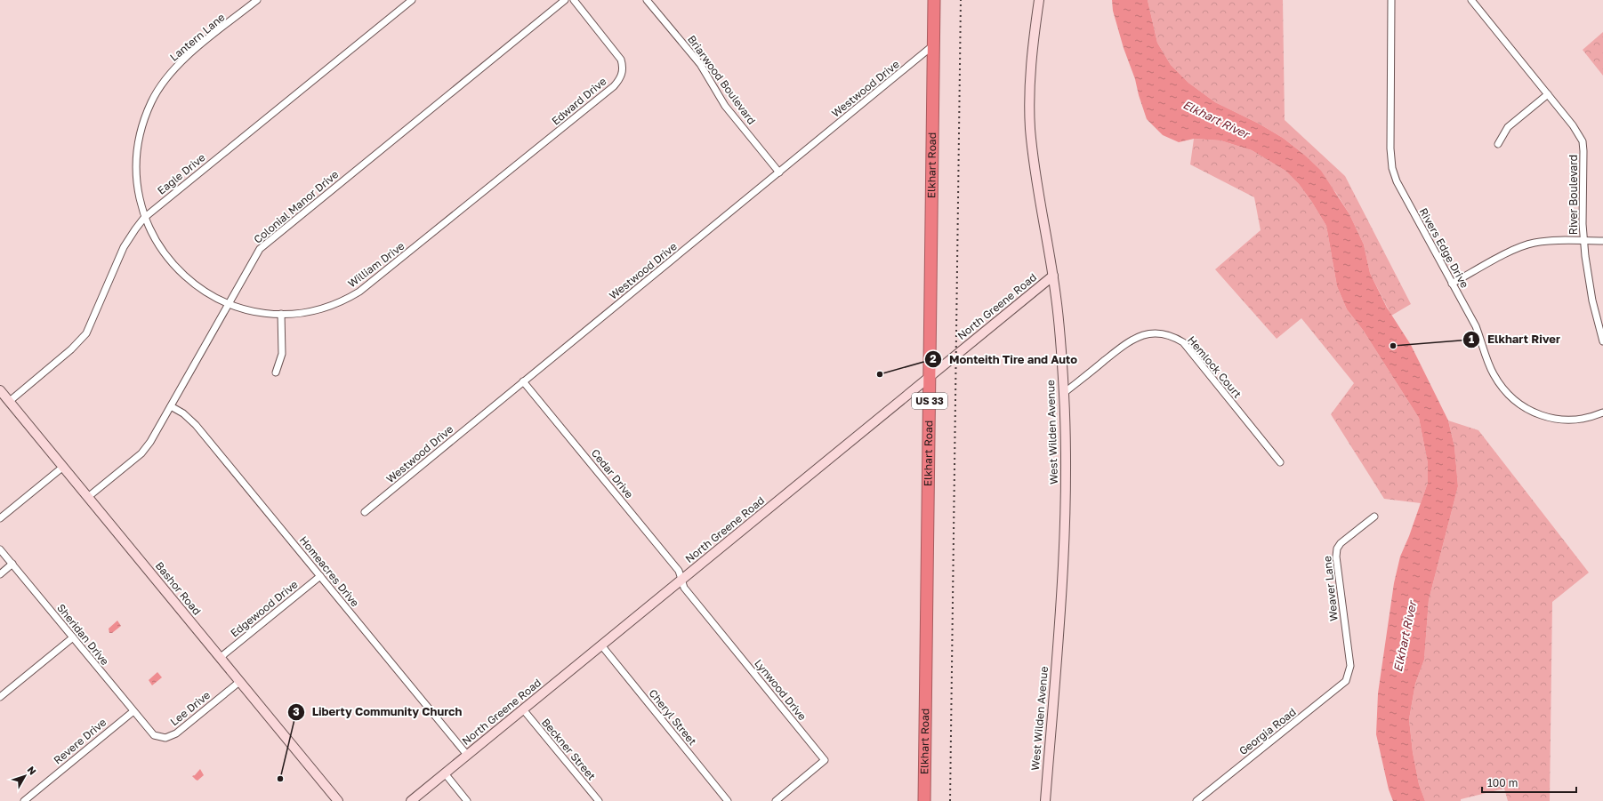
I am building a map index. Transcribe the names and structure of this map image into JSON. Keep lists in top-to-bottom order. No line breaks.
{"streets":{"highway":["Elkhart Road","US 33"],"street":["Lantern Lane","Briarwood Boulevard","Westwood Drive","Edward Drive","Eagle Drive","River Boulevard","Colonial Manor Drive","Rivers Edge Drive","William Drive","North Greene Road","Hemlock Court","West Wilden Avenue","Cedar Drive","Homeacres Drive","Bashor Road","Weaver Lane","Edgewood Drive","Sheridan Drive","Lynwood Drive","Lee Drive","Cheryl Street","Georgia Road","Revere Drive","Beckner Street"]},"crossings":[["Lantern Lane","Eagle Drive"],["Lantern Lane","William Drive"],["Briarwood Boulevard","Westwood Drive"],["Westwood Drive","Elkhart Road"],["Westwood Drive","Cedar Drive"],["Edward Drive","William Drive"],["Elkhart Road","North Greene Road"],["Eagle Drive","William Drive"],["Eagle Drive","Bashor Road"],["Colonial Manor Drive","William Drive"],["Colonial Manor Drive","Homeacres Drive"],["Colonial Manor Drive","Bashor Road"],["North Greene Road","West Wilden Avenue"],["North Greene Road","Cedar Drive"],["North Greene Road","Homeacres Drive"],["North Greene Road","Lynwood Drive"],["North Greene Road","Cheryl Street"],["North Greene Road","Beckner Street"],["Hemlock Court","West Wilden Avenue"],["Cedar Drive","Lynwood Drive"],["Homeacres Drive","Edgewood Drive"],["Bashor Road","Edgewood Drive"],["Bashor Road","Lee Drive"],["Weaver Lane","Georgia Road"],["Sheridan Drive","Lee Drive"],["Sheridan Drive","Revere Drive"]],"water":["Elkhart River"],"places":["Elkhart River","Monteith Tire and Auto","Liberty Community Church"],"scale_bar":"100 m","north":"top right"}
